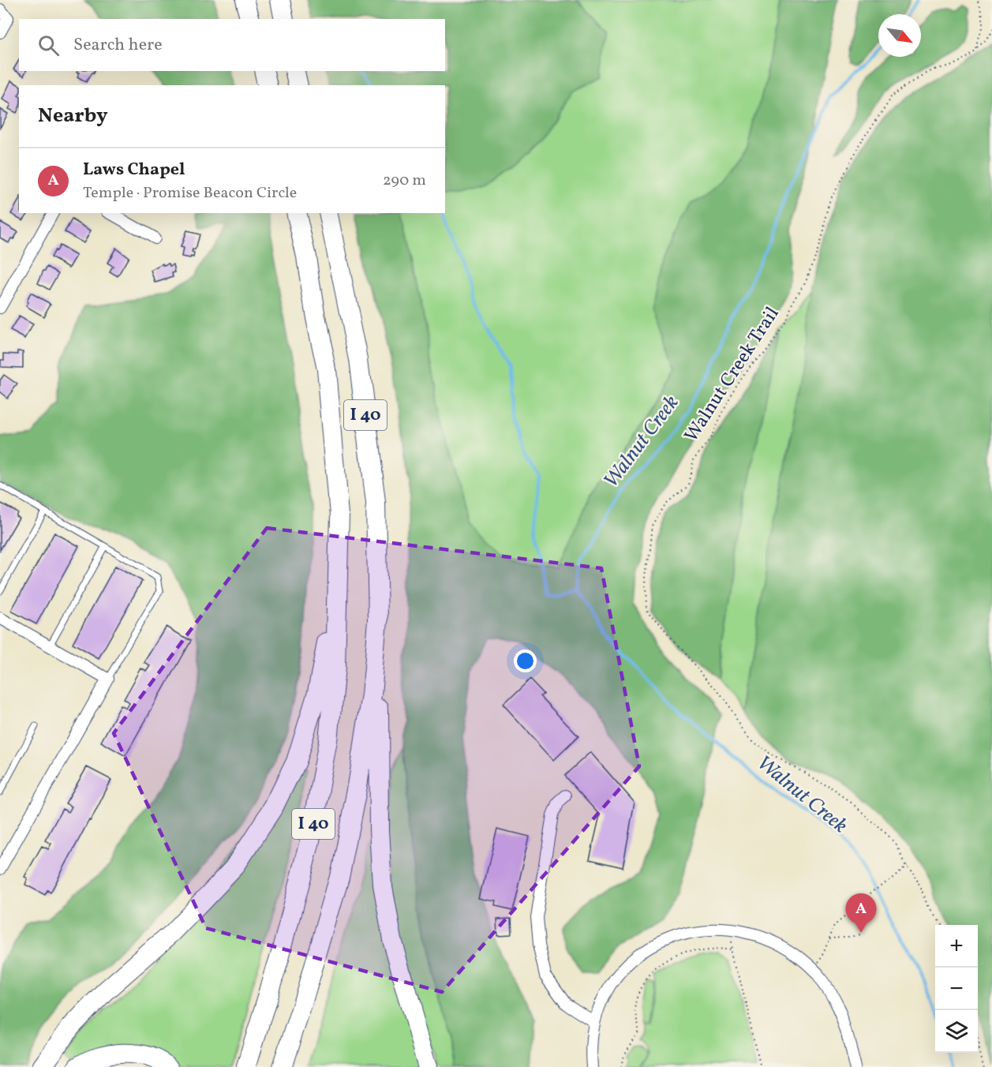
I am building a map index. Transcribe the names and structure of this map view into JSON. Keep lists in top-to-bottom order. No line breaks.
{"streets":{"highway":["I 40"],"path":["Walnut Creek Trail"]},"water":["Walnut Creek"],"north":"bottom right","page":{"search":"Search here","heading":"Nearby","list":[{"mark":"A","name":"Laws Chapel","note":"Temple · Promise Beacon Circle","value":"290 m"}],"pins":"A","map_buttons":["+","−"]}}
